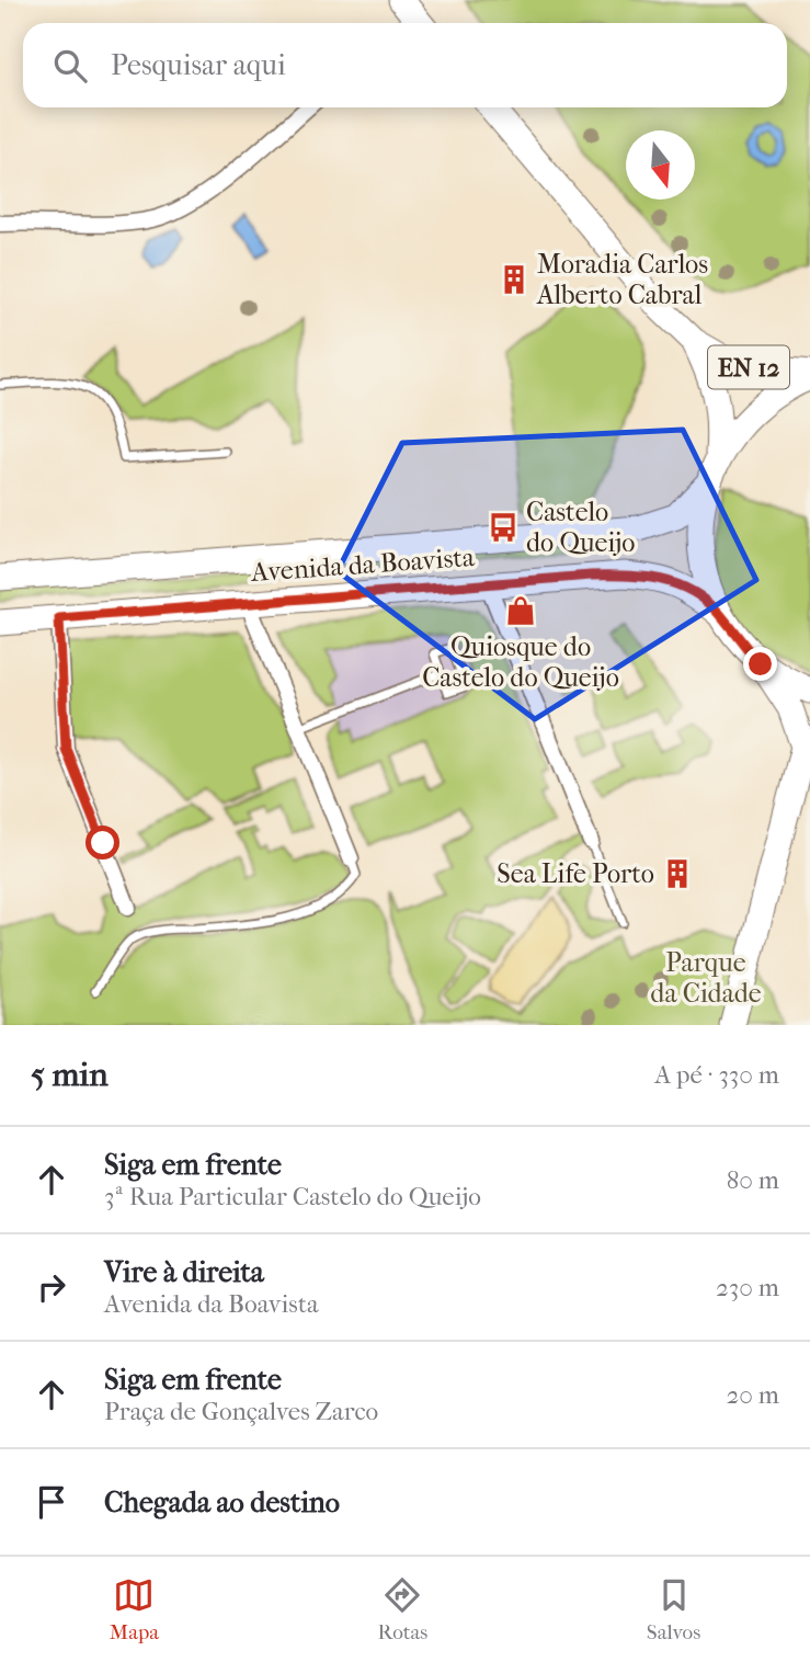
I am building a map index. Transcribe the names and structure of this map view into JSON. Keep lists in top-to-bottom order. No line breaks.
{"streets":{"main road":["EN 12","Avenida da Boavista"]},"crossings":[["EN 12","Avenida da Boavista"]],"parks":["Parque da Cidade"],"places":{"building":["Moradia Carlos Alberto Cabral","Sea Life Porto"],"bus stop":["Castelo do Queijo"],"shop":["Quiosque do Castelo do Queijo"]},"north":"bottom","page":{"search":"Pesquisar aqui","heading":["5 min","A pé · 330 m"],"list":[["Siga em frente","3ª Rua Particular Castelo do Queijo","80 m"],["Vire à direita","Avenida da Boavista","230 m"],["Siga em frente","Praça de Gonçalves Zarco","20 m"],"Chegada ao destino"],"nav":["Mapa","Rotas","Salvos"]}}
